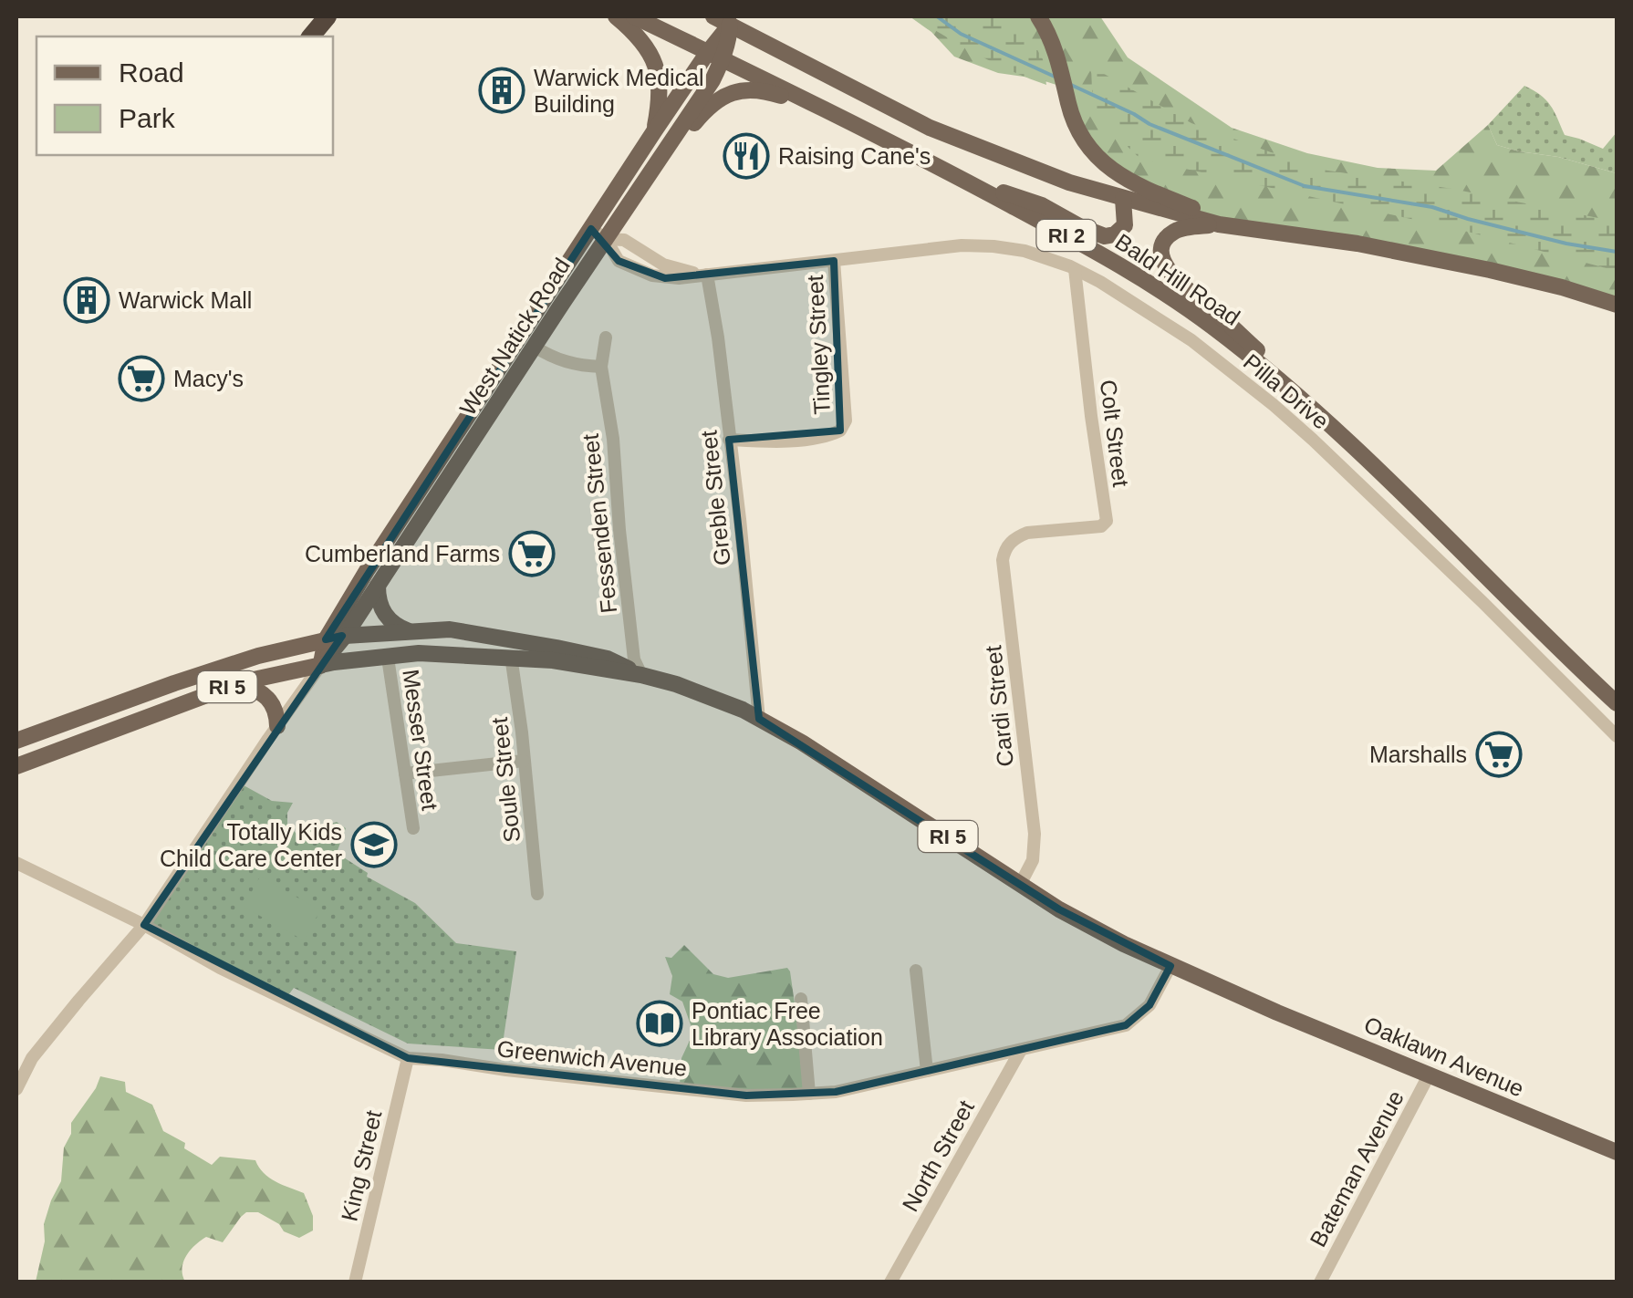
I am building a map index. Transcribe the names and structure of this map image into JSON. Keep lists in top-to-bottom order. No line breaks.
{"streets":{"main road":["RI 2","Bald Hill Road","West Natick Road","RI 5","Oaklawn Avenue"],"street":["Tingley Street","Pilla Drive","Colt Street","Greble Street","Fessenden Street","Cardi Street","Messer Street","Soule Street","Greenwich Avenue","North Street","King Street","Bateman Avenue"]},"crossings":[["Bald Hill Road","West Natick Road"],["West Natick Road","Pilla Drive"],["West Natick Road","RI 5"],["West Natick Road","Greenwich Avenue"],["Tingley Street","Pilla Drive"],["Tingley Street","Greble Street"],["Pilla Drive","Colt Street"],["Pilla Drive","Greble Street"],["Colt Street","Cardi Street"],["Greble Street","RI 5"],["Fessenden Street","RI 5"],["RI 5","Cardi Street"],["RI 5","Messer Street"],["RI 5","Oaklawn Avenue"],["RI 5","Greenwich Avenue"],["Oaklawn Avenue","Greenwich Avenue"],["Oaklawn Avenue","Bateman Avenue"],["Greenwich Avenue","North Street"],["Greenwich Avenue","King Street"]],"places":{"building":["Warwick Medical Building","Warwick Mall"],"restaurant":["Raising Cane's"],"supermarket":["Macy's","Cumberland Farms","Marshalls"],"school or university":["Totally Kids Child Care Center"],"library":["Pontiac Free Library Association"]},"legend":["Road","Park"]}
